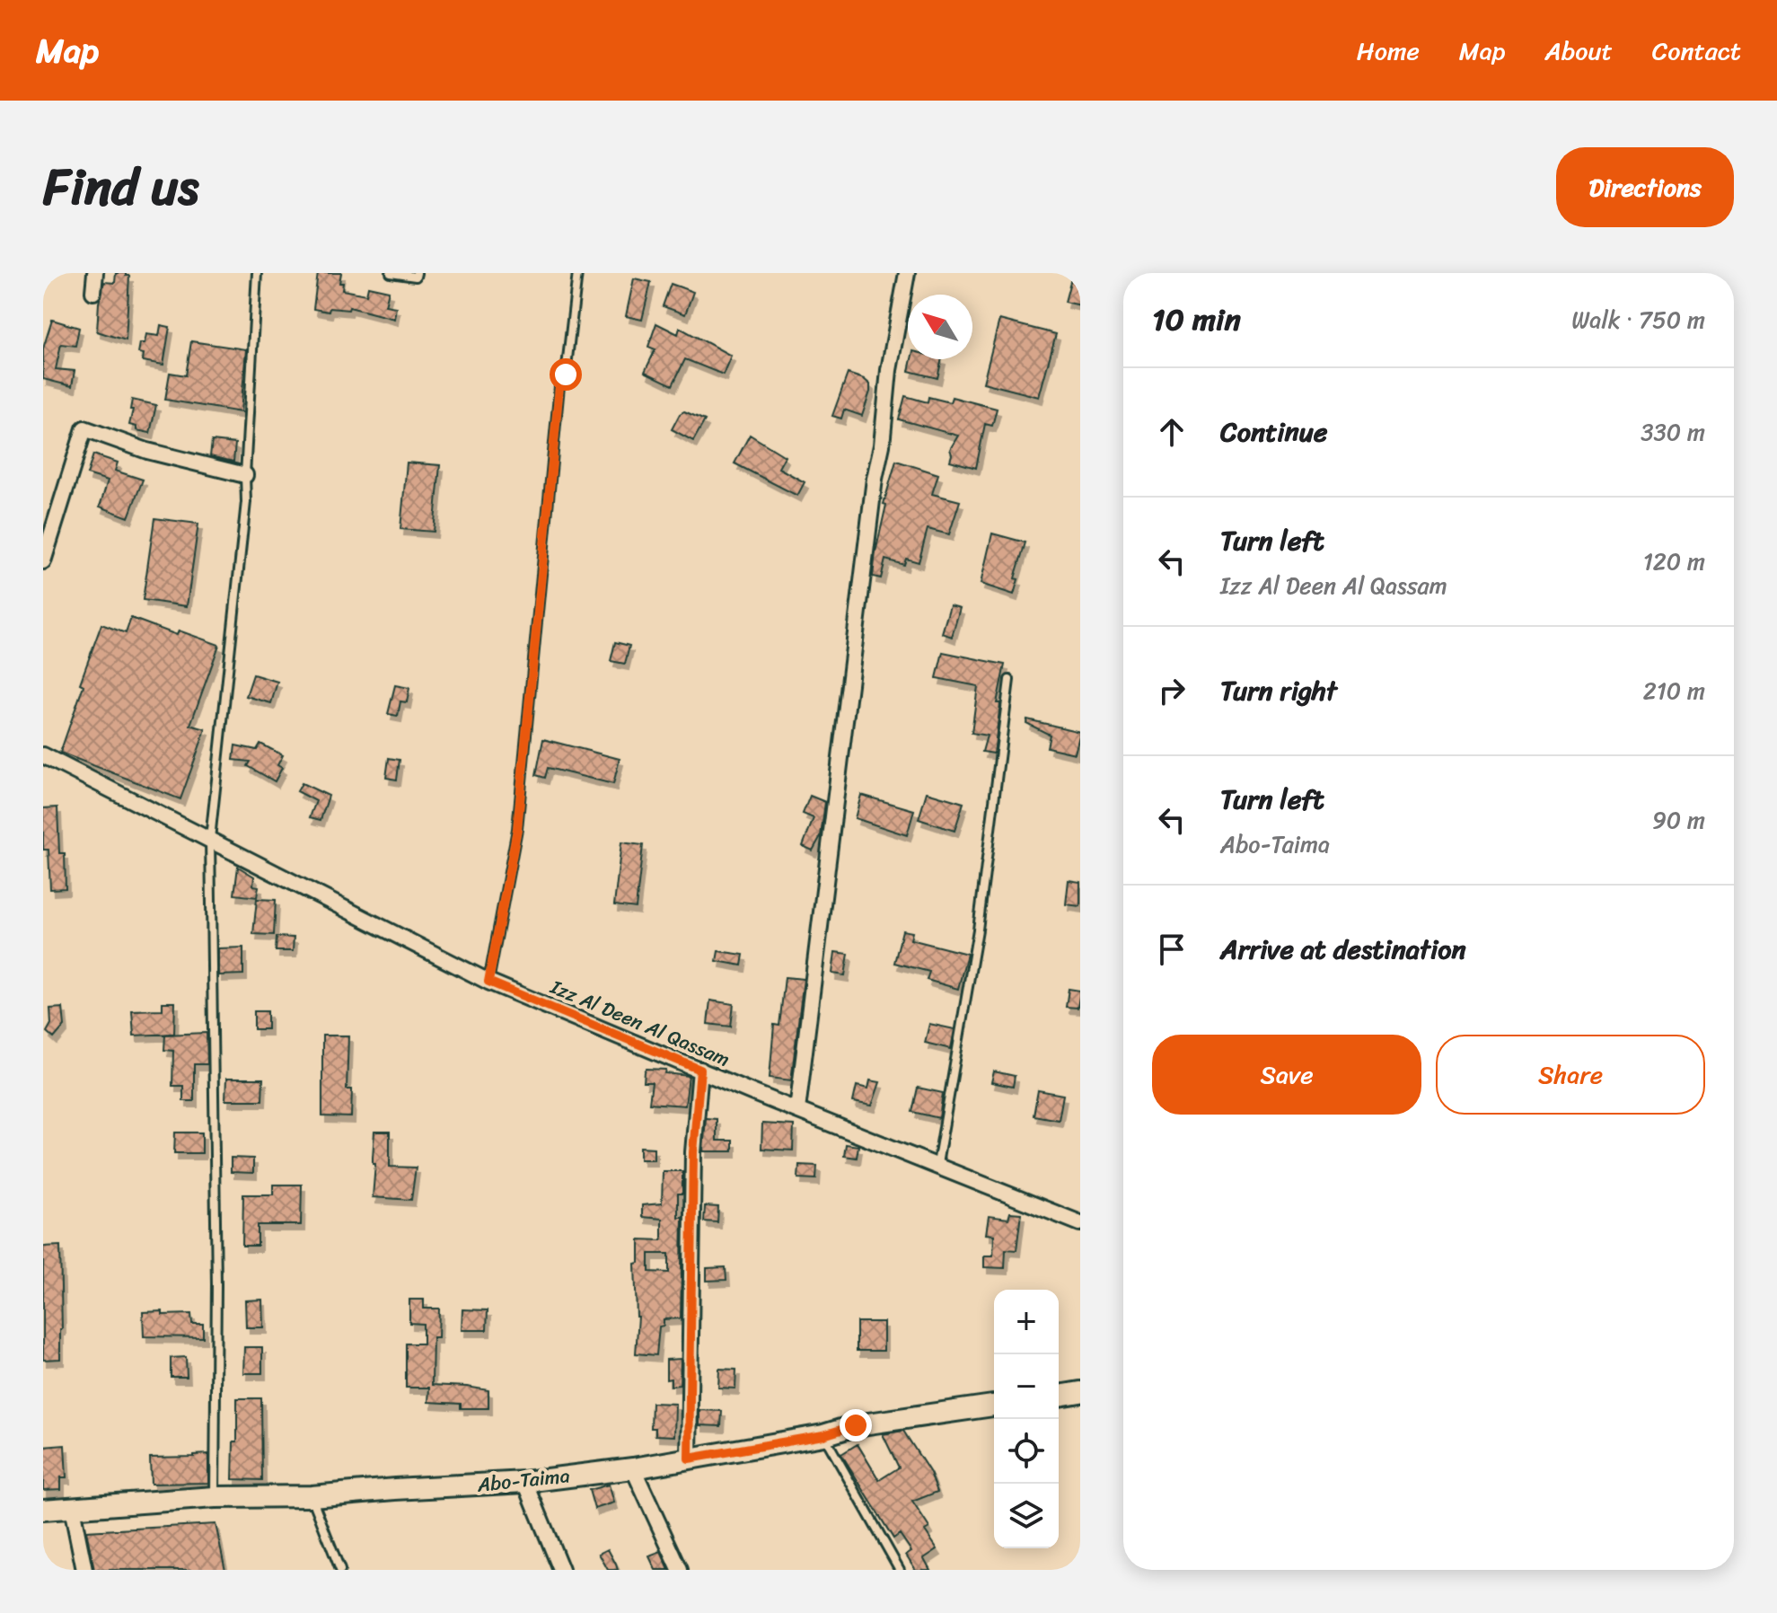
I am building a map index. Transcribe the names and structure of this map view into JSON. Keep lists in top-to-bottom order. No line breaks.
{"streets":{"street":["Izz Al Deen Al Qassam","Abo-Taima"]},"north":"top left","page":{"header":"Map","nav":["Home","Map","About","Contact"],"title":"Find us","buttons":["Directions",["Save","Share"]],"heading":["10 min","Walk · 750 m"],"list":[["Continue","330 m"],["Turn left","Izz Al Deen Al Qassam","120 m"],["Turn right","210 m"],["Turn left","Abo-Taima","90 m"],"Arrive at destination"],"map_buttons":["+","−"]}}
